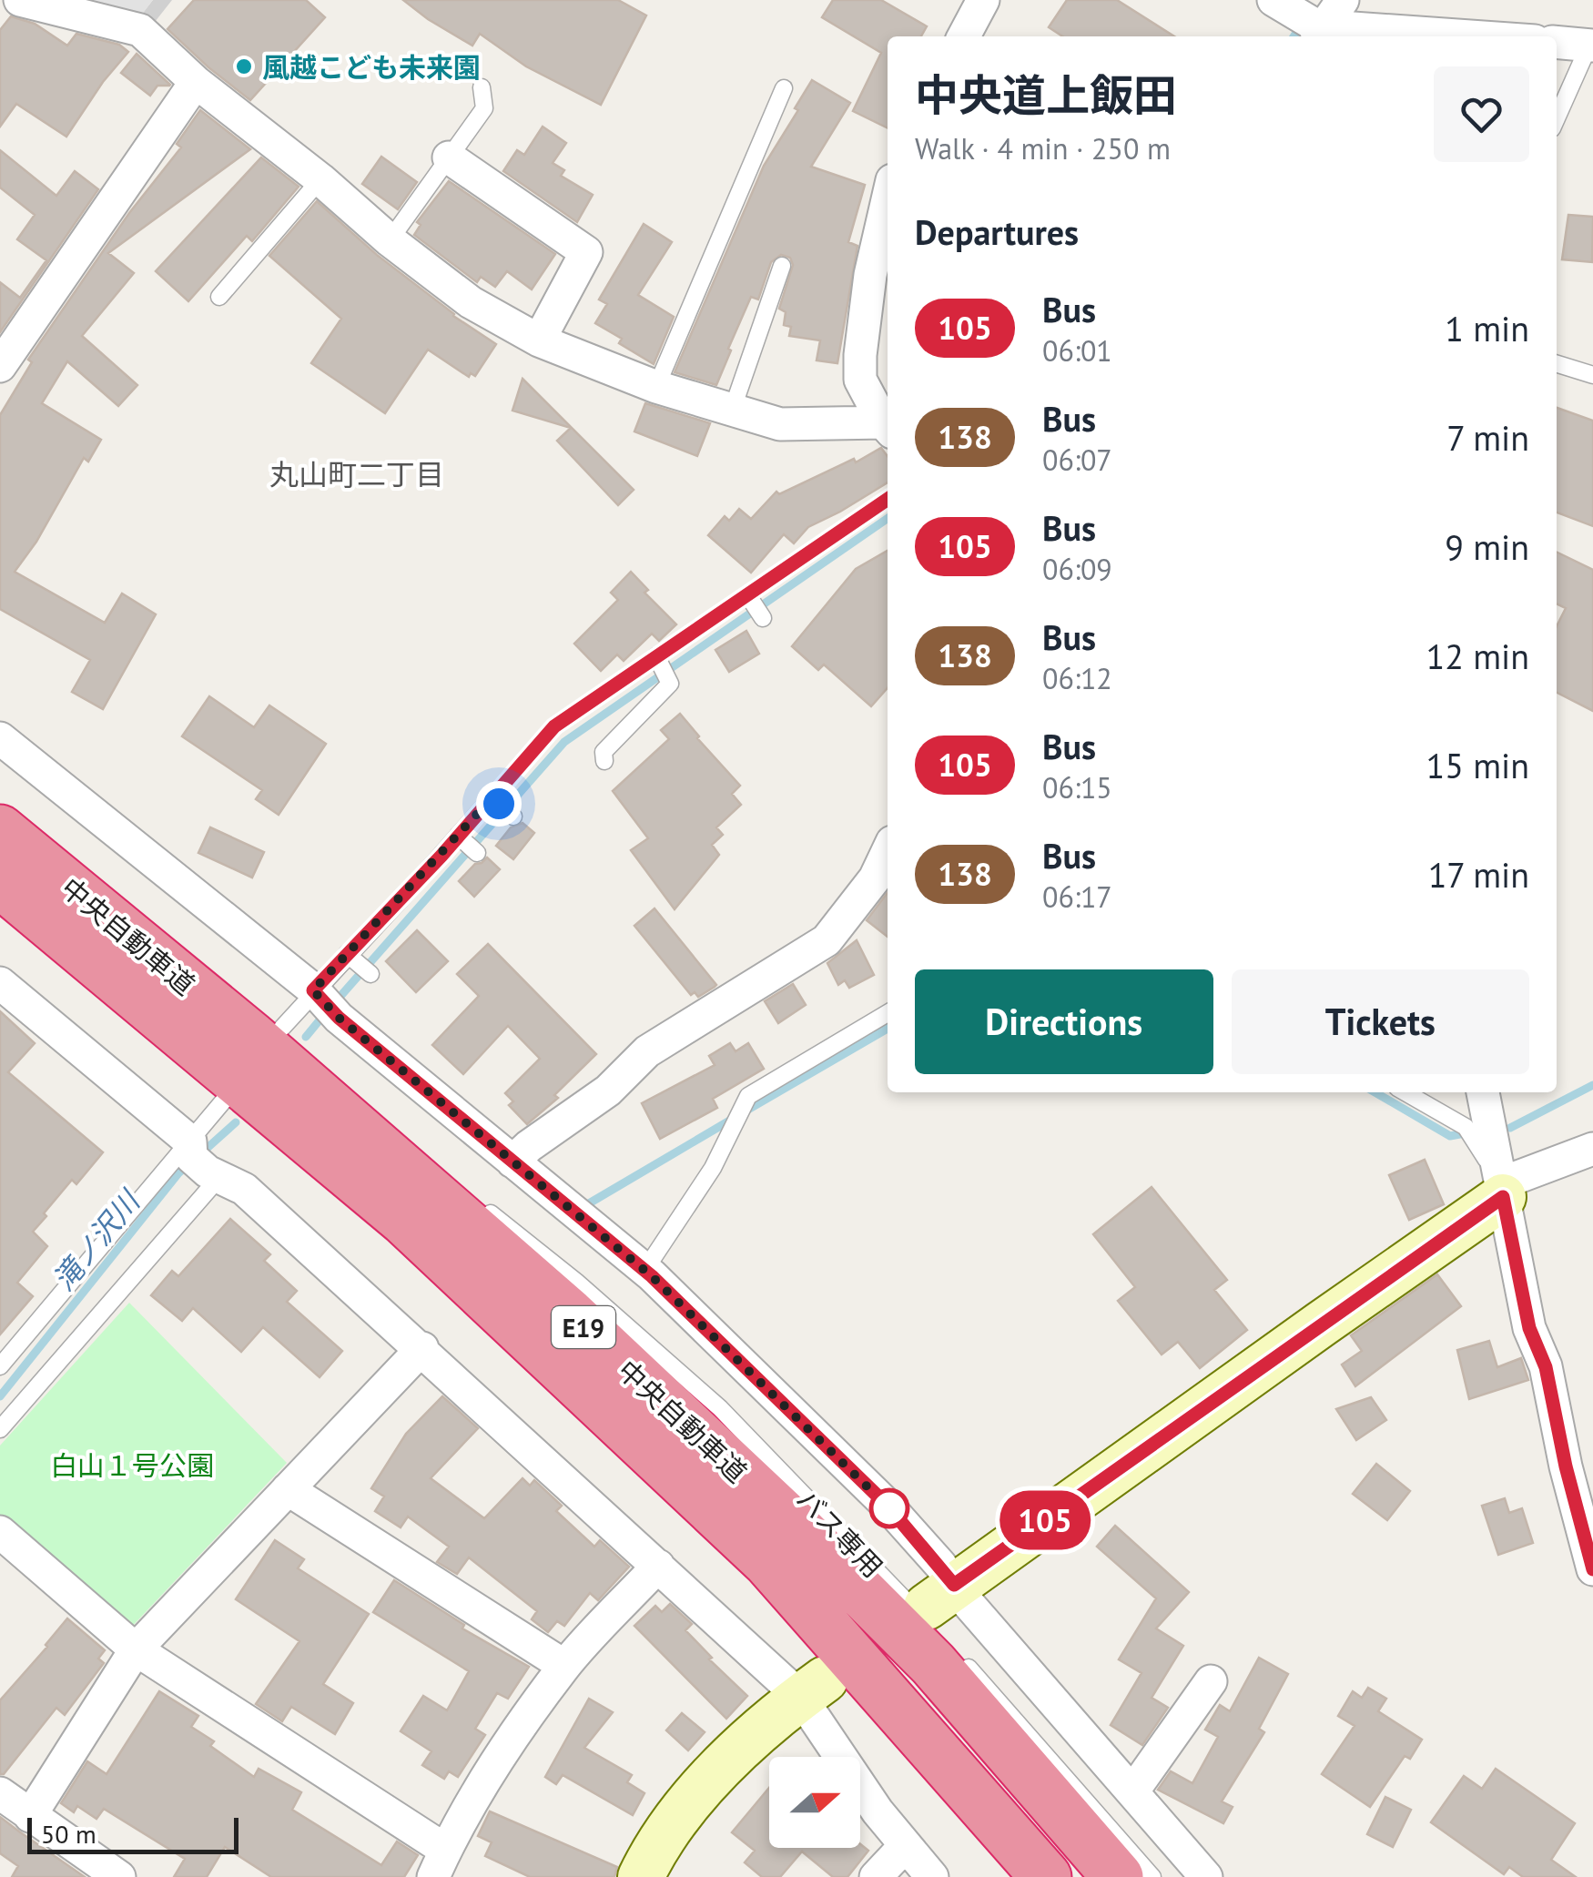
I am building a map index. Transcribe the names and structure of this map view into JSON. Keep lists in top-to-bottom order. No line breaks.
{"streets":{"highway":["中央自動車道","E19"],"lane":["バス専用"]},"districts":["丸山町二丁目"],"water":["滝ノ沢川"],"parks":["白山１号公園"],"places":["風越こども未来園"],"lines":["bus line 105"],"scale_bar":"50 m","north":"right","page":{"on_map":"105","heading":[["中央道上飯田","Walk · 4 min · 250 m"],"Departures"],"list":[{"mark":"105","name":"Bus","note":"06:01","value":"1 min"},{"mark":"138","name":"Bus","note":"06:07","value":"7 min"},{"mark":"105","name":"Bus","note":"06:09","value":"9 min"},{"mark":"138","name":"Bus","note":"06:12","value":"12 min"},{"mark":"105","name":"Bus","note":"06:15","value":"15 min"},{"mark":"138","name":"Bus","note":"06:17","value":"17 min"}],"buttons":["Directions","Tickets"],"scale":"50 m"}}
